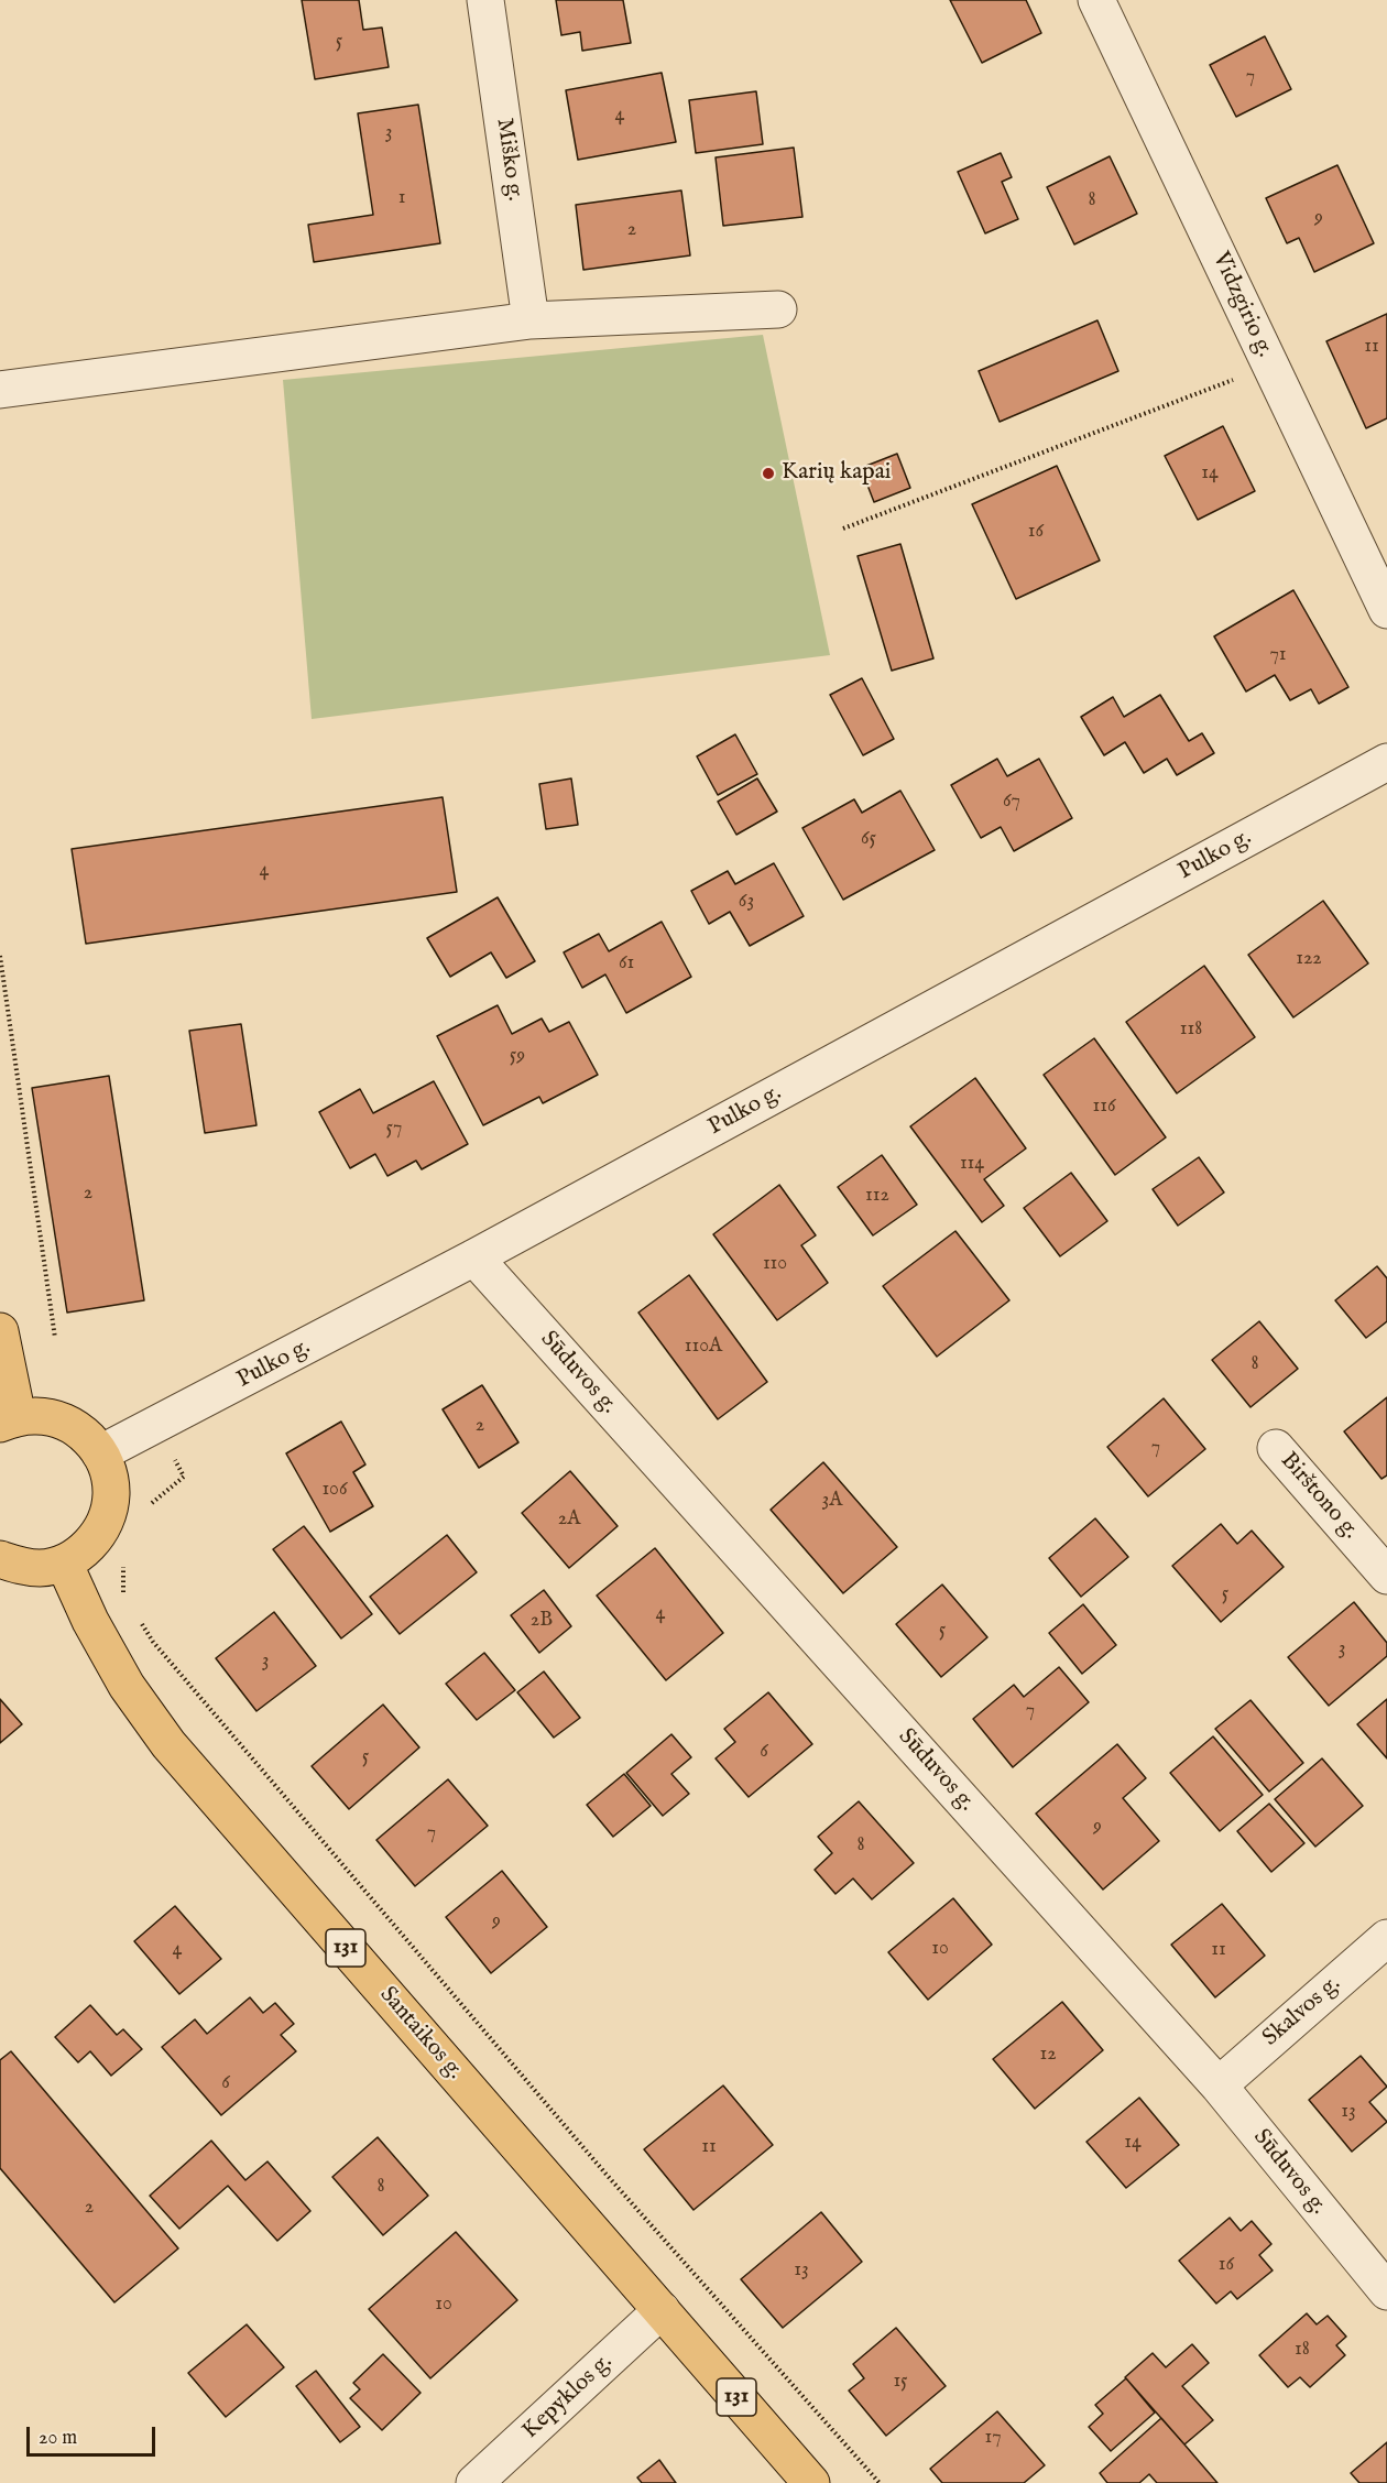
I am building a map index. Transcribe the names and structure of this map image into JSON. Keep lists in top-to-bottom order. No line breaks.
{"streets":{"main road":["131","Santaikos g."],"street":["Miško g.","Vidzgirio g.","Pulko g.","Sūduvos g.","Birštono g.","Skalvos g.","Kepyklos g."]},"crossings":[["Pulko g.","Sūduvos g."],["Sūduvos g.","Skalvos g."],["Santaikos g.","Kepyklos g."]],"places":["Karių kapai"],"house_numbers":["5","7","4","3","1","8","9","2","11","14","16","71","67","65","4","63","122","61","118","59","116","57","114","2","112","110","110A","8","2","7","106","3A","2A","5","4","2B","5","3","3","7","6","5","9","7","8","9","10","4","11","12","6","13","14","11","8","2","16","13","10","18","15","17"],"scale_bar":"20 m"}
